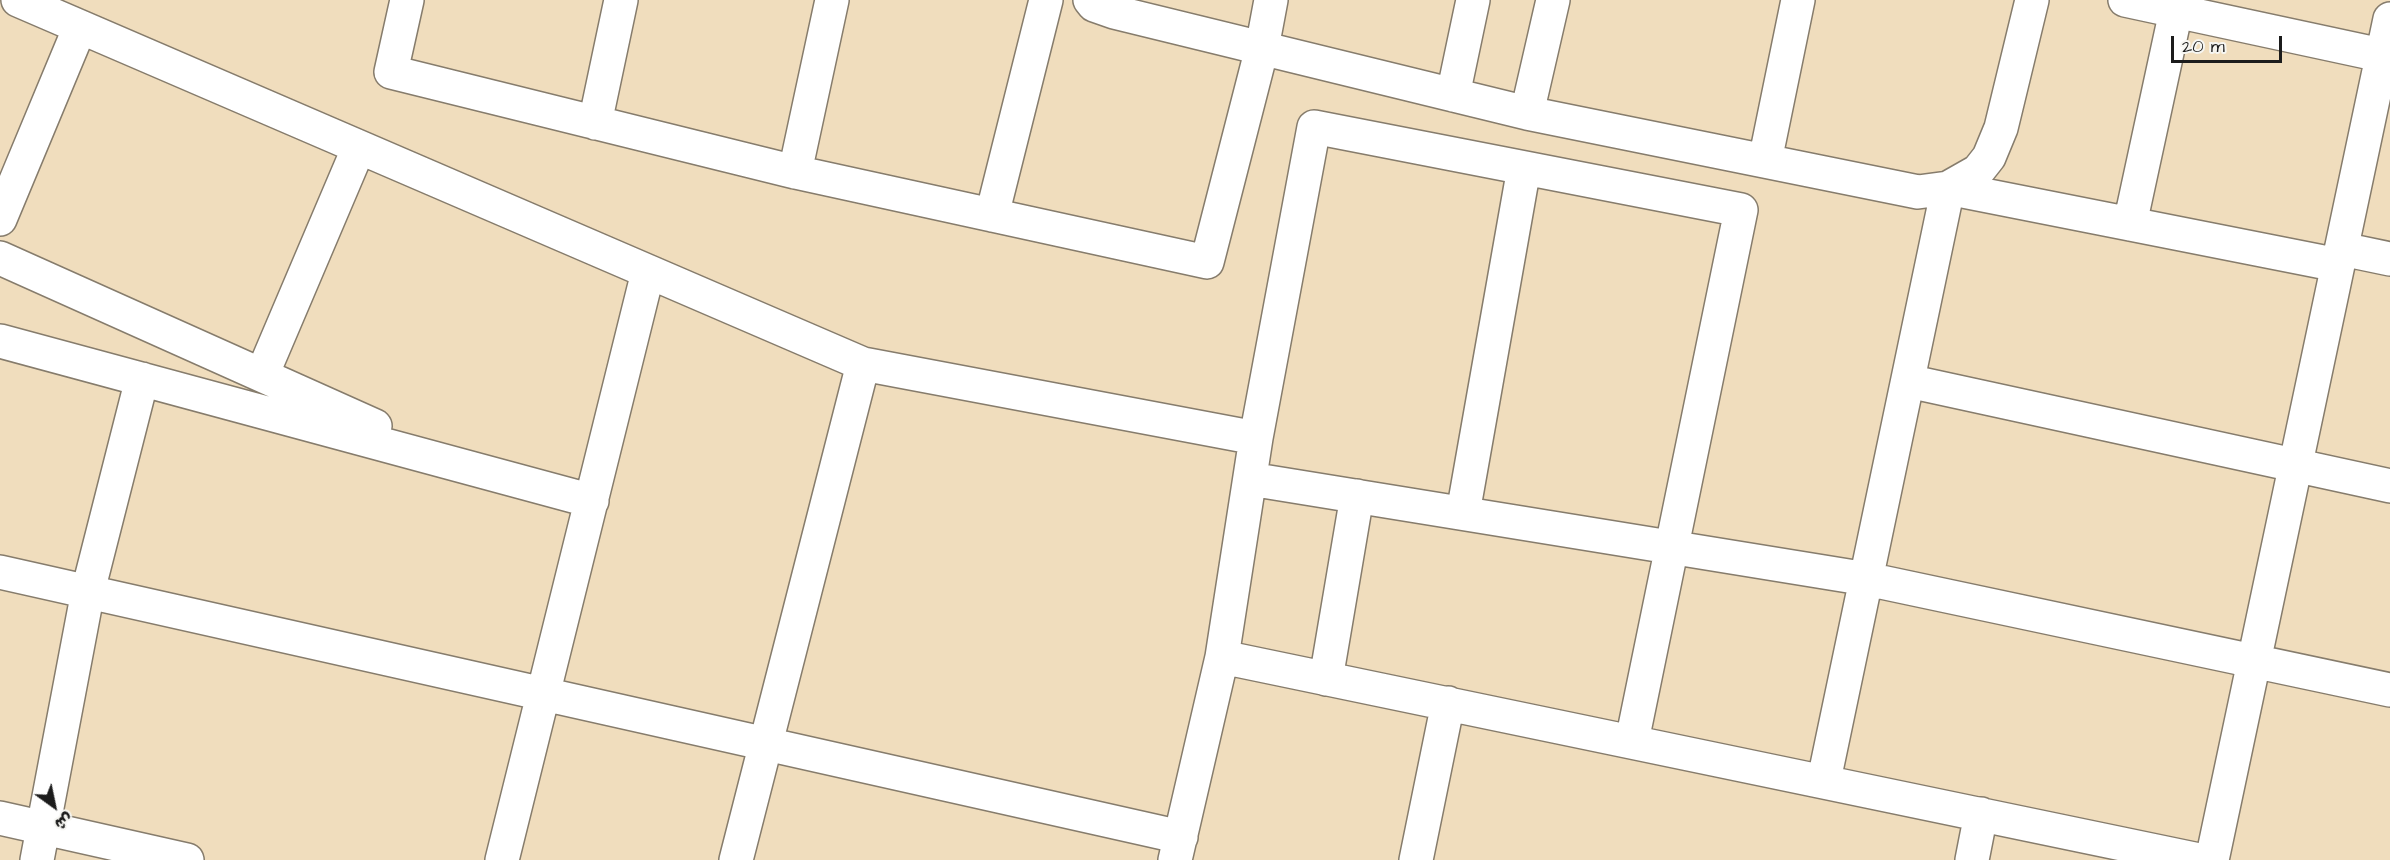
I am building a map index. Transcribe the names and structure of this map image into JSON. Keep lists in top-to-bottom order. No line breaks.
{"scale_bar":"20 m","north":"bottom right"}
